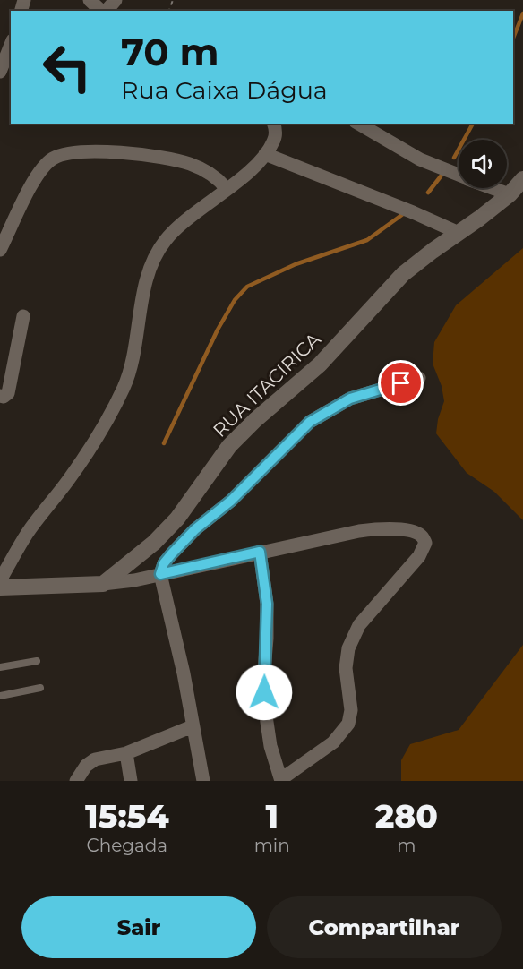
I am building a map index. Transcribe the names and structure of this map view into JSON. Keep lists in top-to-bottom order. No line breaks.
{"streets":{"street":["RUA ITACIRICA"]},"page":{"turn":["70 m","Rua Caixa Dágua"],"eta":["15:54","Chegada","1","min","280","m"],"buttons":["Sair","Compartilhar"]}}
